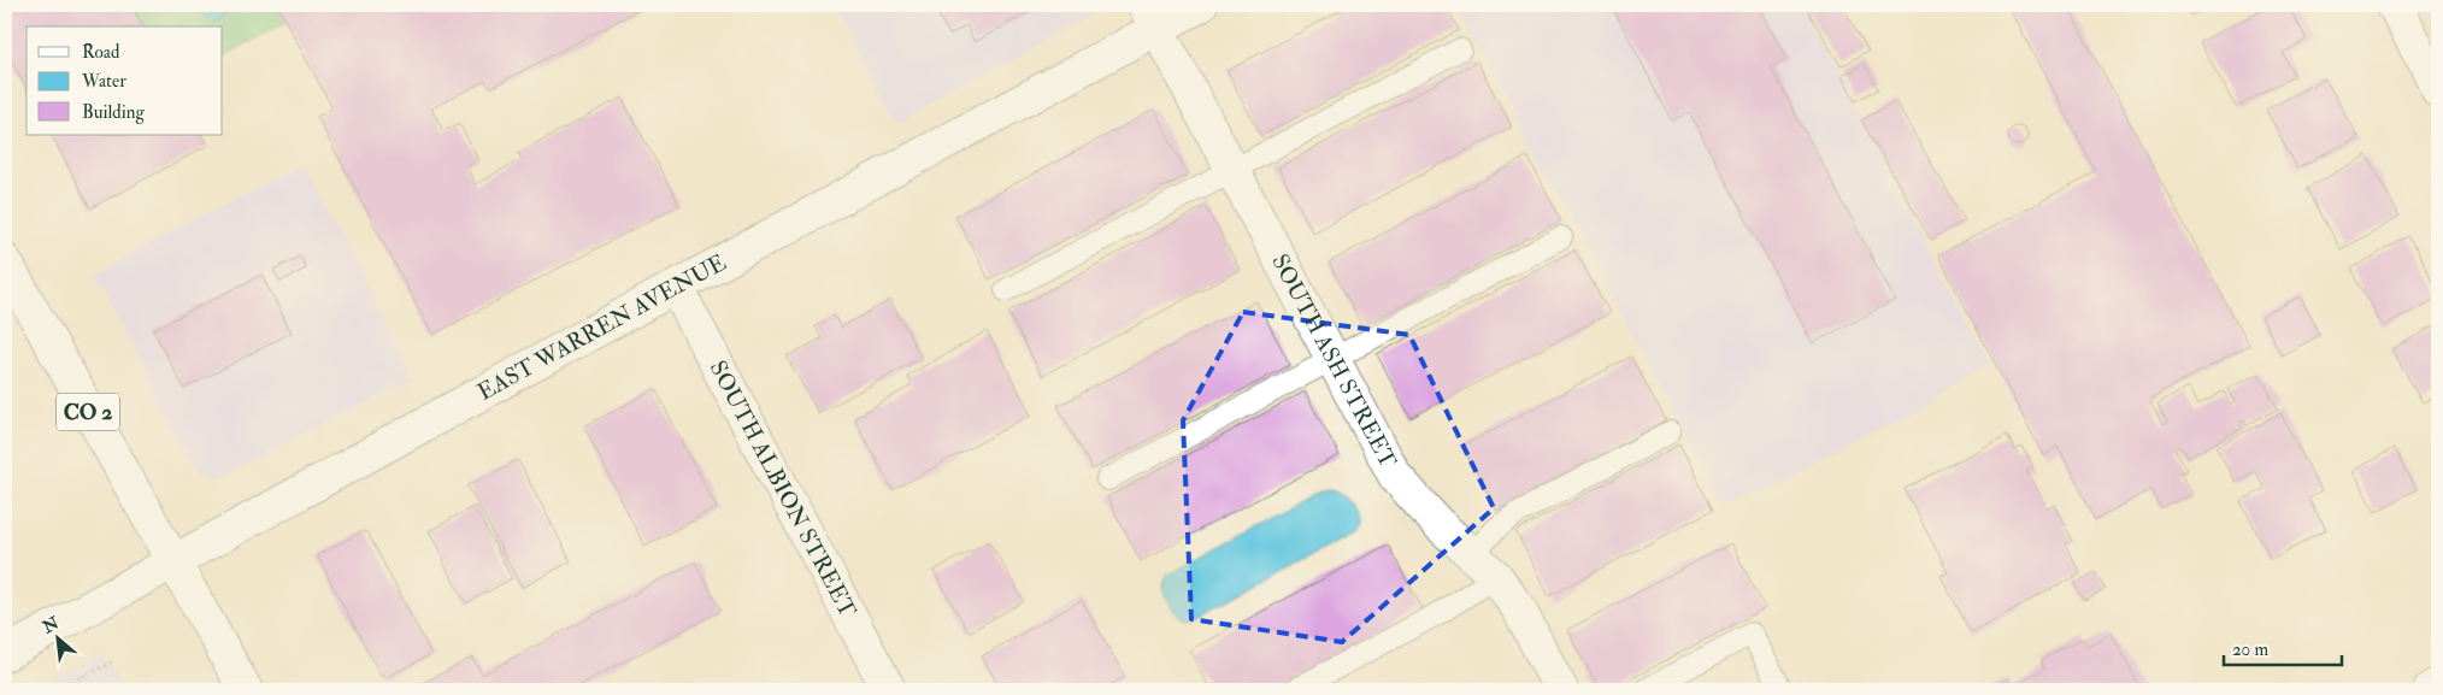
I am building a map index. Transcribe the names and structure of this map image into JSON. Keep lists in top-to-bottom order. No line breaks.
{"streets":{"street":["EAST WARREN AVENUE","SOUTH ASH STREET","CO 2","SOUTH ALBION STREET"]},"crossings":[["EAST WARREN AVENUE","SOUTH ASH STREET"],["EAST WARREN AVENUE","CO 2"],["EAST WARREN AVENUE","SOUTH ALBION STREET"]],"legend":["Road","Water","Building"],"scale_bar":"20 m","north":"top left"}
